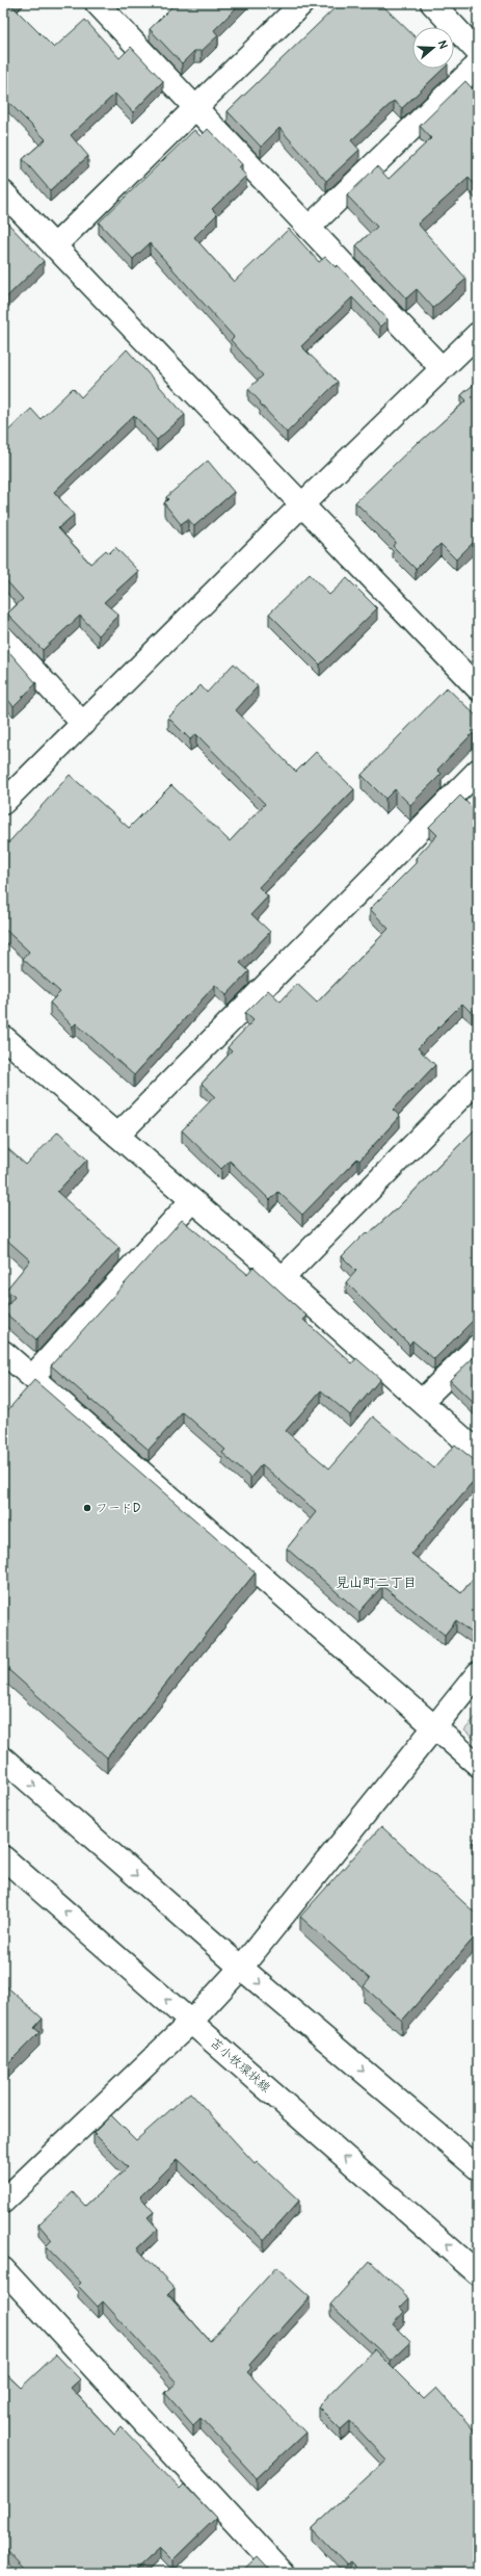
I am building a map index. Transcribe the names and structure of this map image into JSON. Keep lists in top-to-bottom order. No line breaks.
{"streets":{"street":["苫小牧環状線"]},"districts":["見山町二丁目"],"places":["フードD"],"north":"right"}
